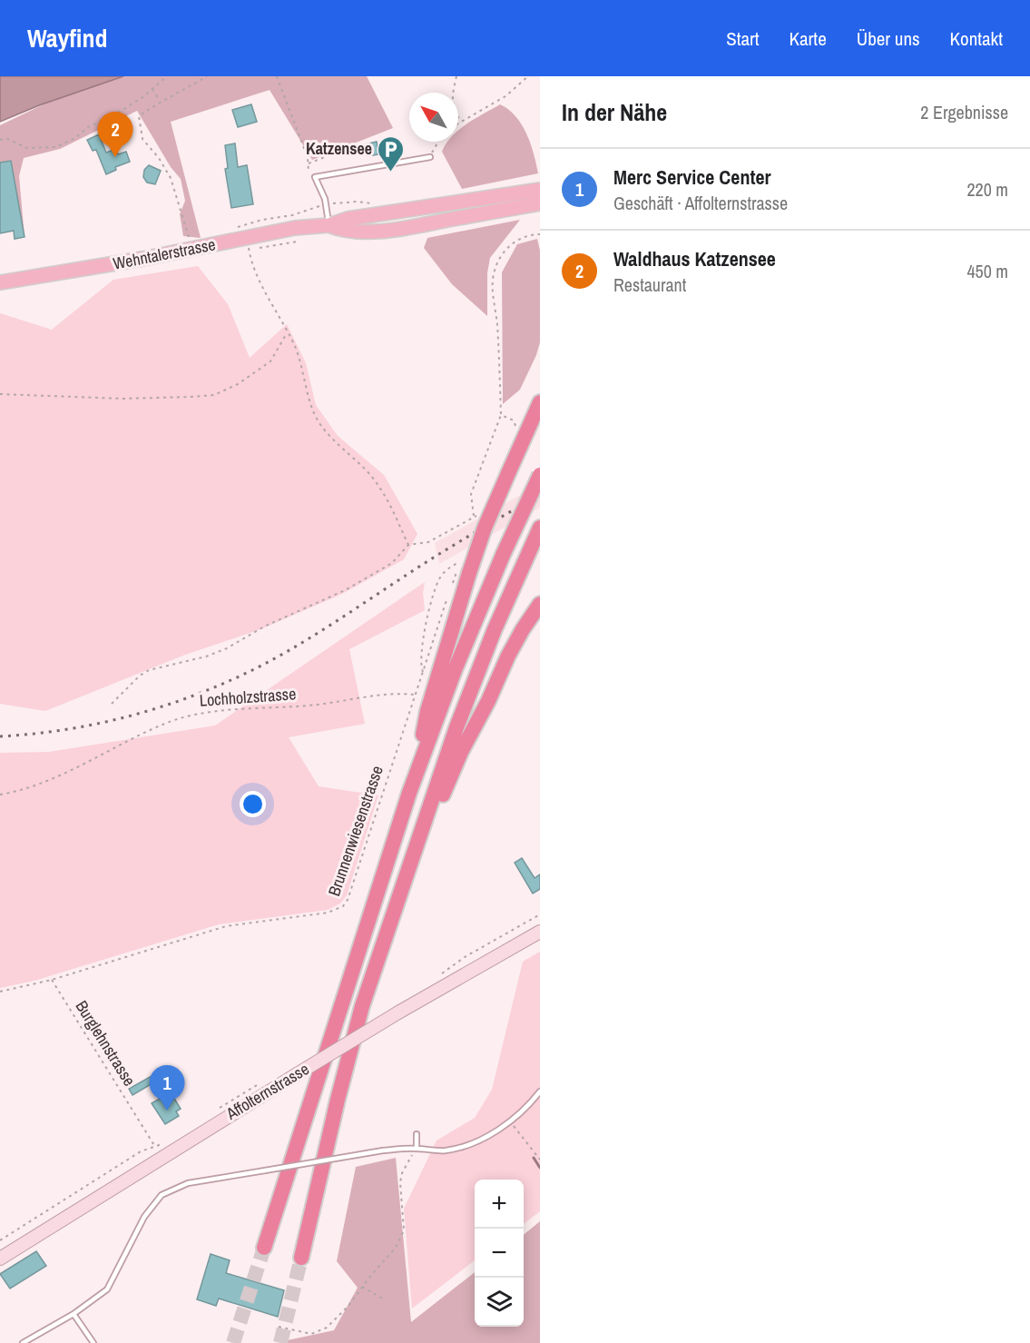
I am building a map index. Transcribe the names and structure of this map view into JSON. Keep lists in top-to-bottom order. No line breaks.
{"streets":{"main road":["Wehntalerstrasse"],"street":["Affolternstrasse"],"path":["Lochholzstrasse","Brunnenwiesenstrasse","Burglehnstrasse"]},"crossings":[["Lochholzstrasse","Brunnenwiesenstrasse"],["Brunnenwiesenstrasse","Burglehnstrasse"]],"places":{"parking":["Katzensee"]},"north":"top left","page":{"header":"Wayfind","nav":["Start","Karte","Über uns","Kontakt"],"heading":["In der Nähe","2 Ergebnisse"],"pins":["2","1"],"list":[{"mark":"1","name":"Merc Service Center","note":"Geschäft · Affolternstrasse","value":"220 m"},{"mark":"2","name":"Waldhaus Katzensee","note":"Restaurant","value":"450 m"}],"map_buttons":["+","−"]}}
